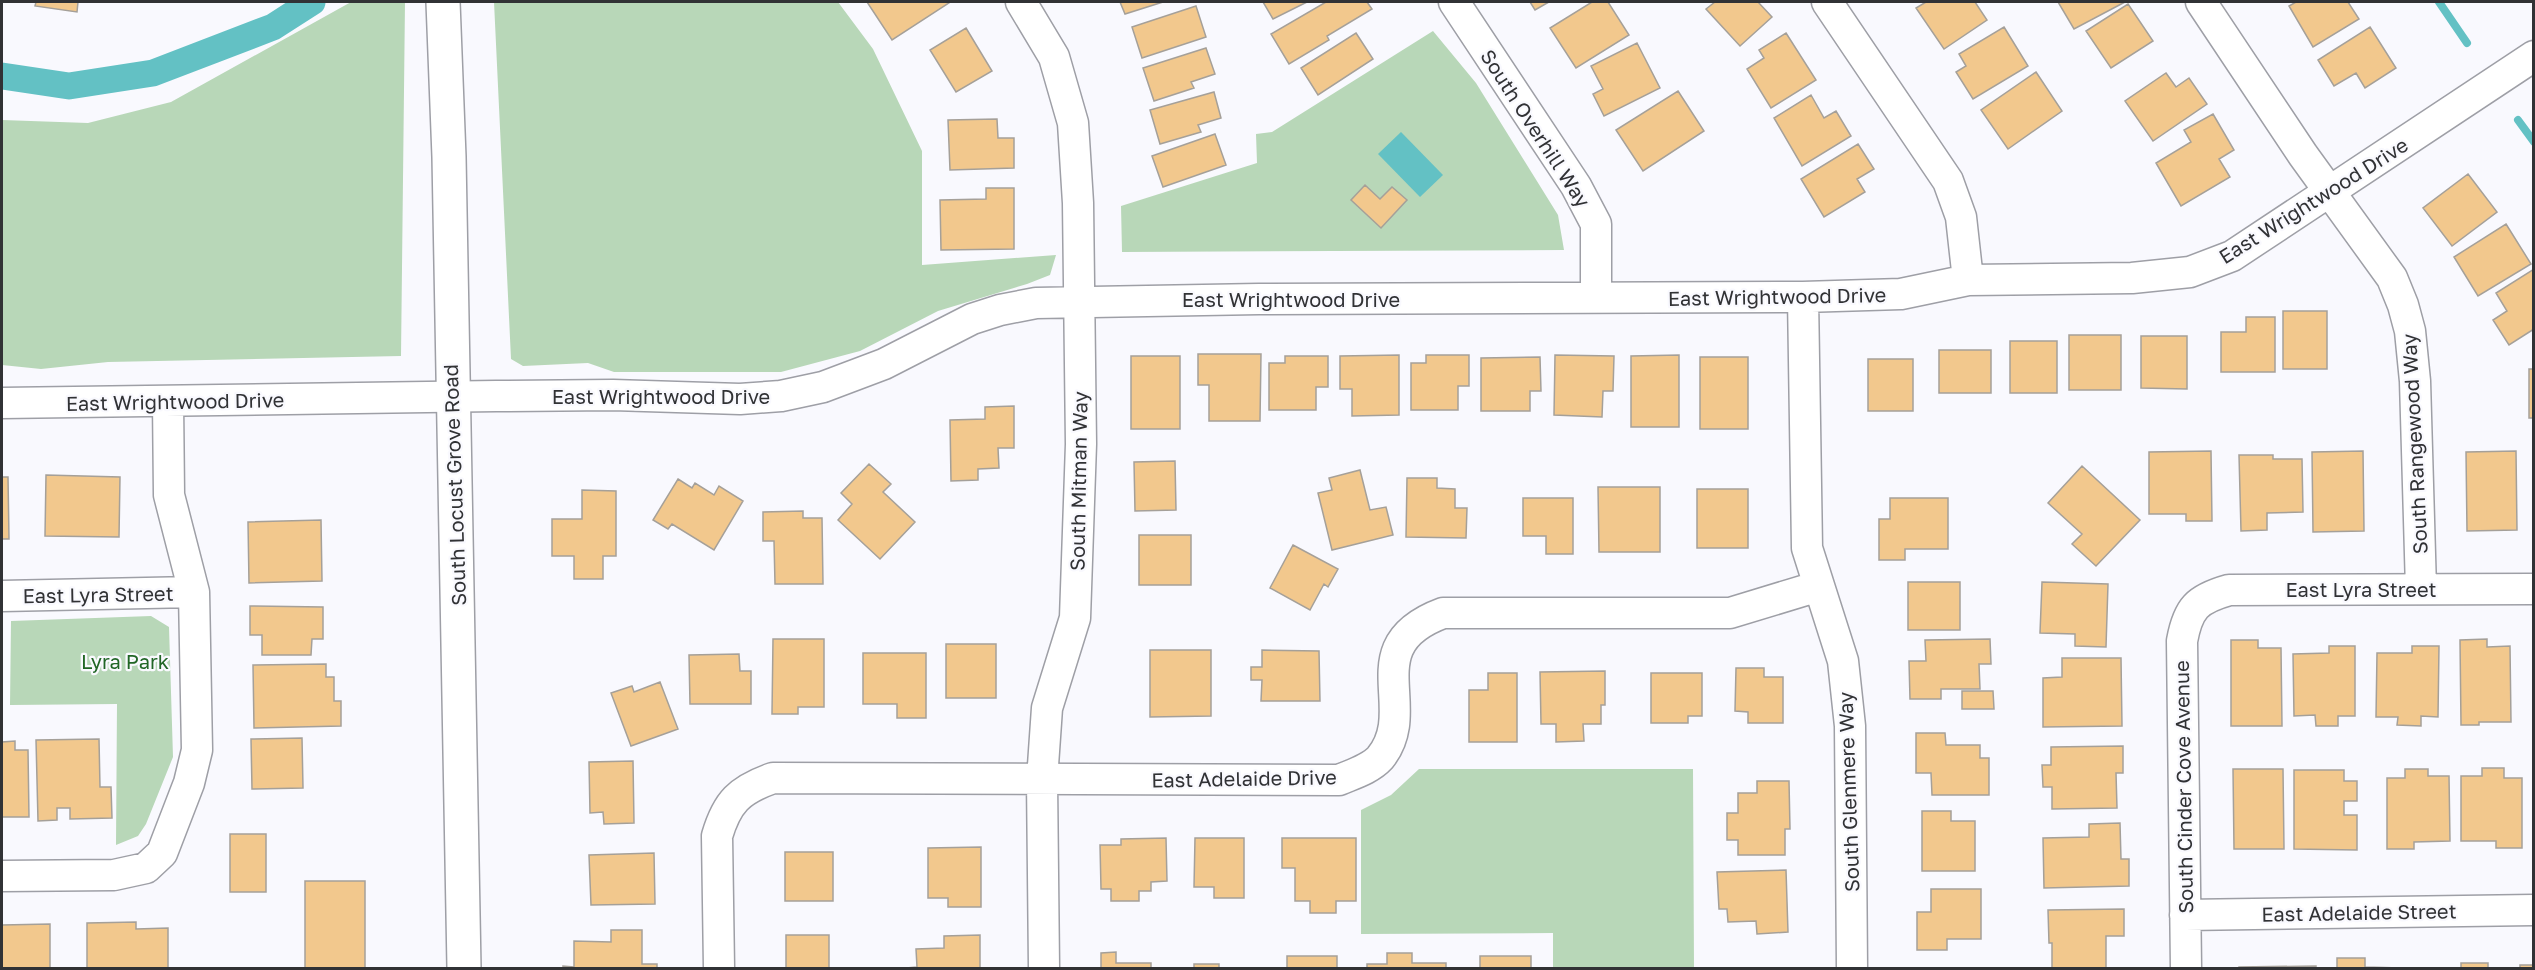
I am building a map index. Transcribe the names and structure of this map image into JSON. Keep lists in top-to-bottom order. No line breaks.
{"streets":{"main road":["South Locust Grove Road"],"street":["South Overhill Way","East Wrightwood Drive","South Rangewood Way","South Mitman Way","East Lyra Street","East Adelaide Drive","South Cinder Cove Avenue","South Glenmere Way","East Adelaide Street"]},"crossings":[["South Overhill Way","East Wrightwood Drive"],["East Wrightwood Drive","South Rangewood Way"],["East Wrightwood Drive","South Mitman Way"],["East Wrightwood Drive","South Locust Grove Road"],["East Wrightwood Drive","South Glenmere Way"],["South Rangewood Way","East Lyra Street"],["South Mitman Way","East Adelaide Drive"],["East Lyra Street","South Cinder Cove Avenue"],["East Adelaide Drive","South Glenmere Way"],["South Cinder Cove Avenue","East Adelaide Street"]],"parks":["Lyra Park"]}
